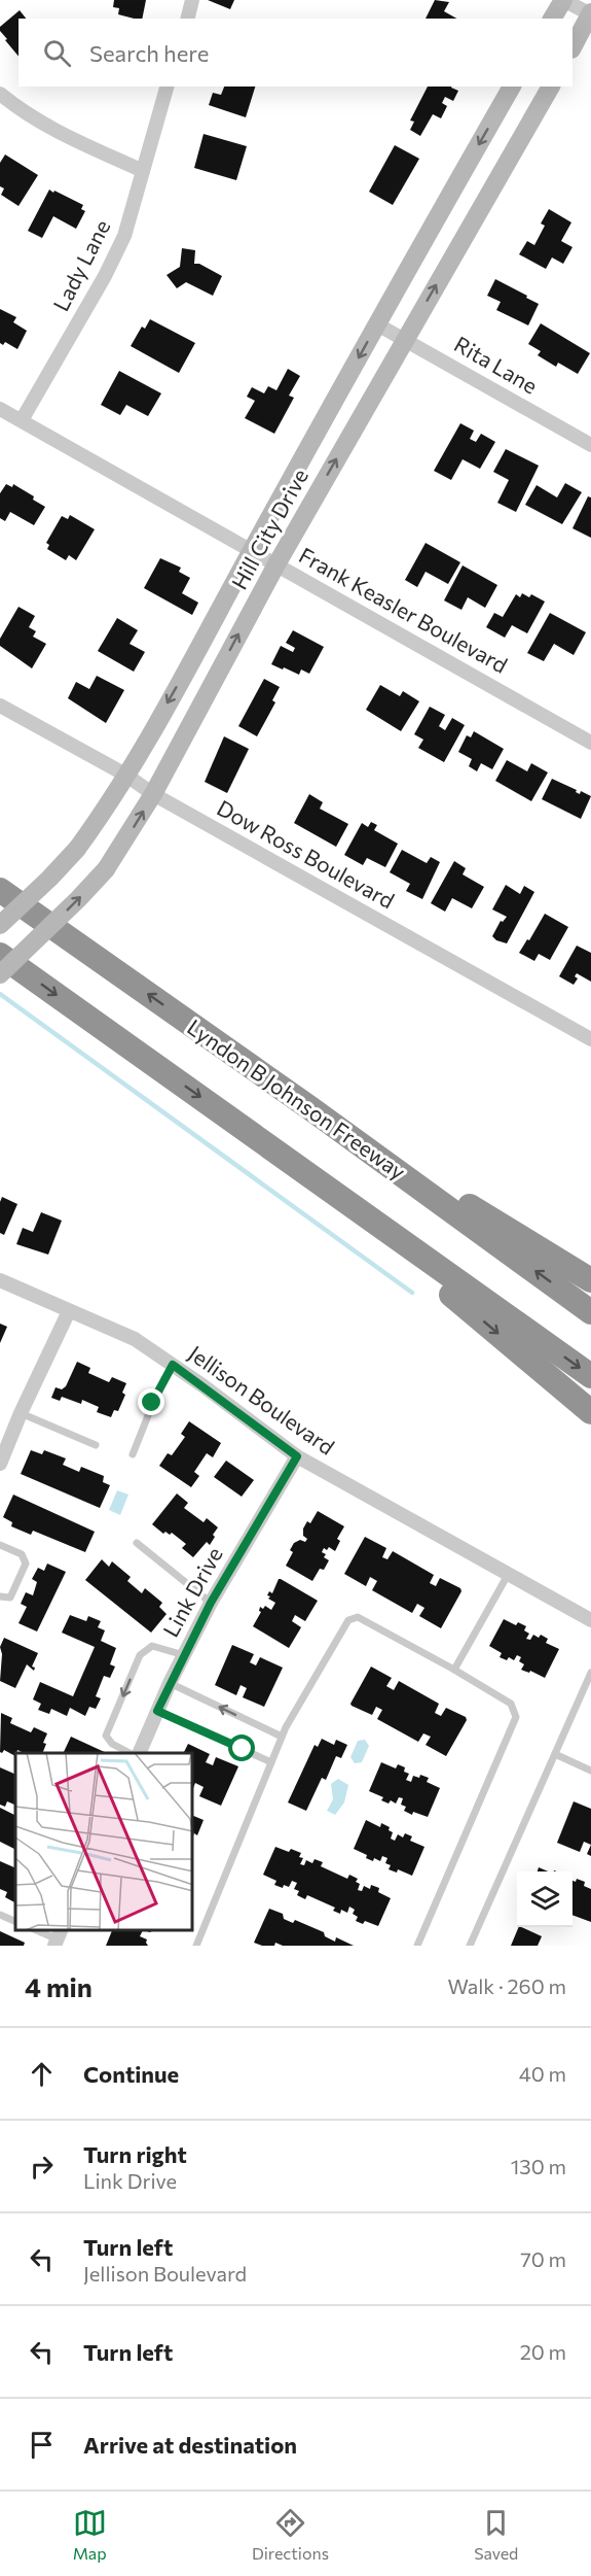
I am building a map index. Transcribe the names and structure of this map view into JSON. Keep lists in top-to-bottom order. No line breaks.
{"streets":{"highway":["Lyndon B Johnson Freeway"],"street":["Lady Lane","Rita Lane","Hill City Drive","Frank Keasler Boulevard","Dow Ross Boulevard","Jellison Boulevard","Link Drive"]},"crossings":[["Lady Lane","Frank Keasler Boulevard"],["Rita Lane","Hill City Drive"],["Hill City Drive","Frank Keasler Boulevard"],["Hill City Drive","Dow Ross Boulevard"],["Jellison Boulevard","Link Drive"]],"page":{"search":"Search here","heading":["4 min","Walk · 260 m"],"list":[["Continue","40 m"],["Turn right","Link Drive","130 m"],["Turn left","Jellison Boulevard","70 m"],["Turn left","20 m"],"Arrive at destination"],"nav":["Map","Directions","Saved"]}}
